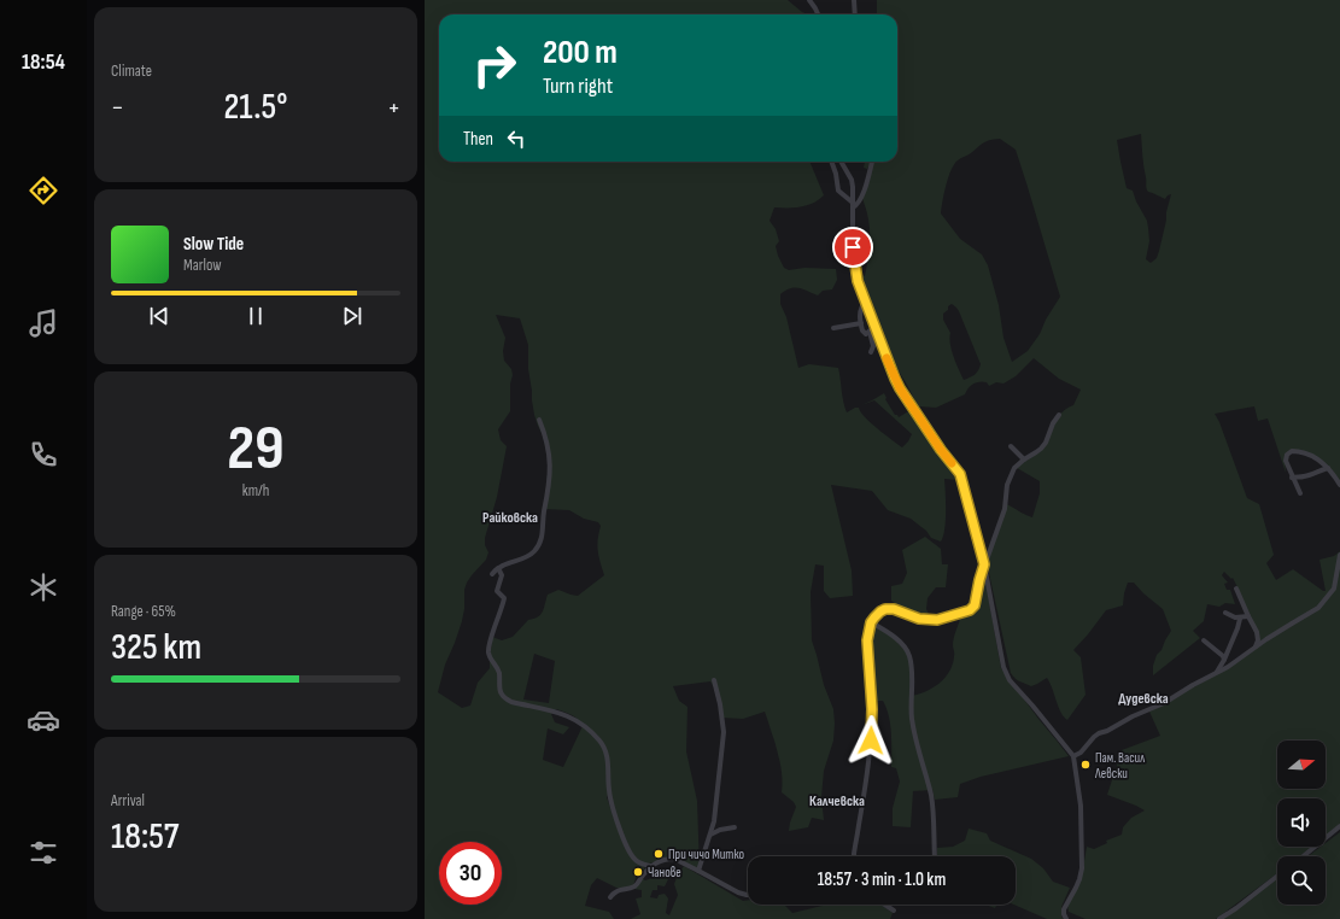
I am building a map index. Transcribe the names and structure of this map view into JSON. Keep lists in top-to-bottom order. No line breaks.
{"districts":["Райковска","Дудевска","Калчевска"],"places":["Пам. Васил Левски","При чичо Митко","Чанове"],"north":"right","page":{"tabs":"18:54","tile":["Climate",["29","km/h"],["Range · 65%","325 km"],["Arrival","18:57"]],"turn":["200 m","Turn right"],"heat":["−","21.5°","+"],"then":"Then","song":["Slow Tide","Marlow"],"limit":"30","trip":"18:57 · 3 min · 1.0 km"}}
